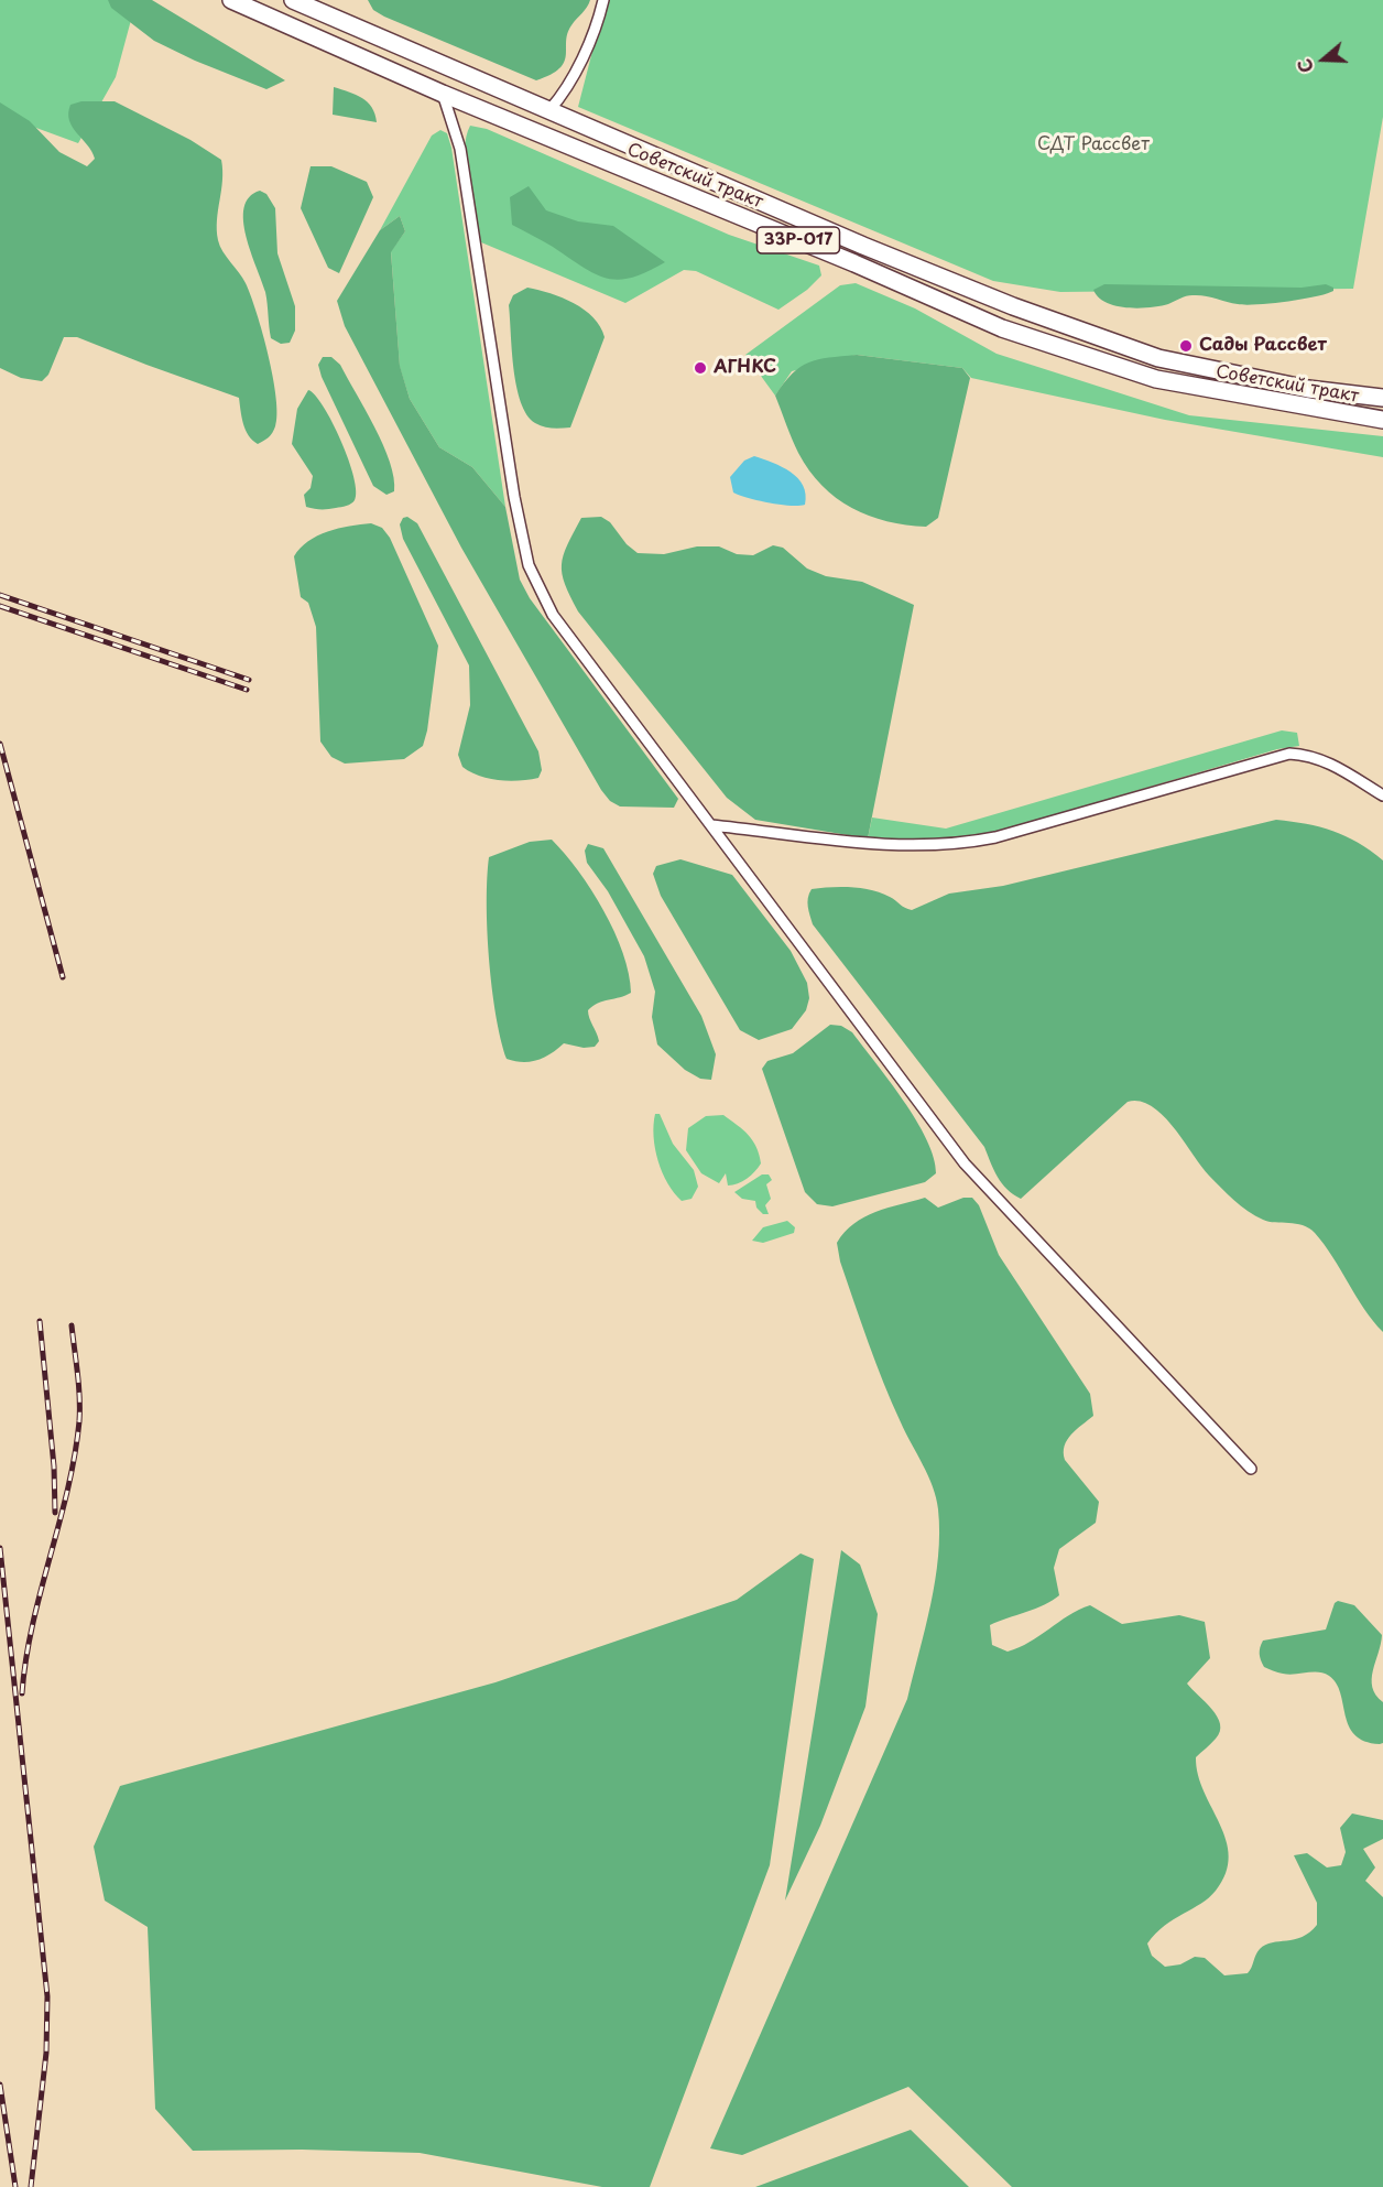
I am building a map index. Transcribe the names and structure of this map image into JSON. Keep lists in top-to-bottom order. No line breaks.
{"streets":{"highway":["Советский тракт","33Р-017"]},"parks":["СДТ Рассвет"],"places":["Сады Рассвет","АГНКС"],"north":"left"}
